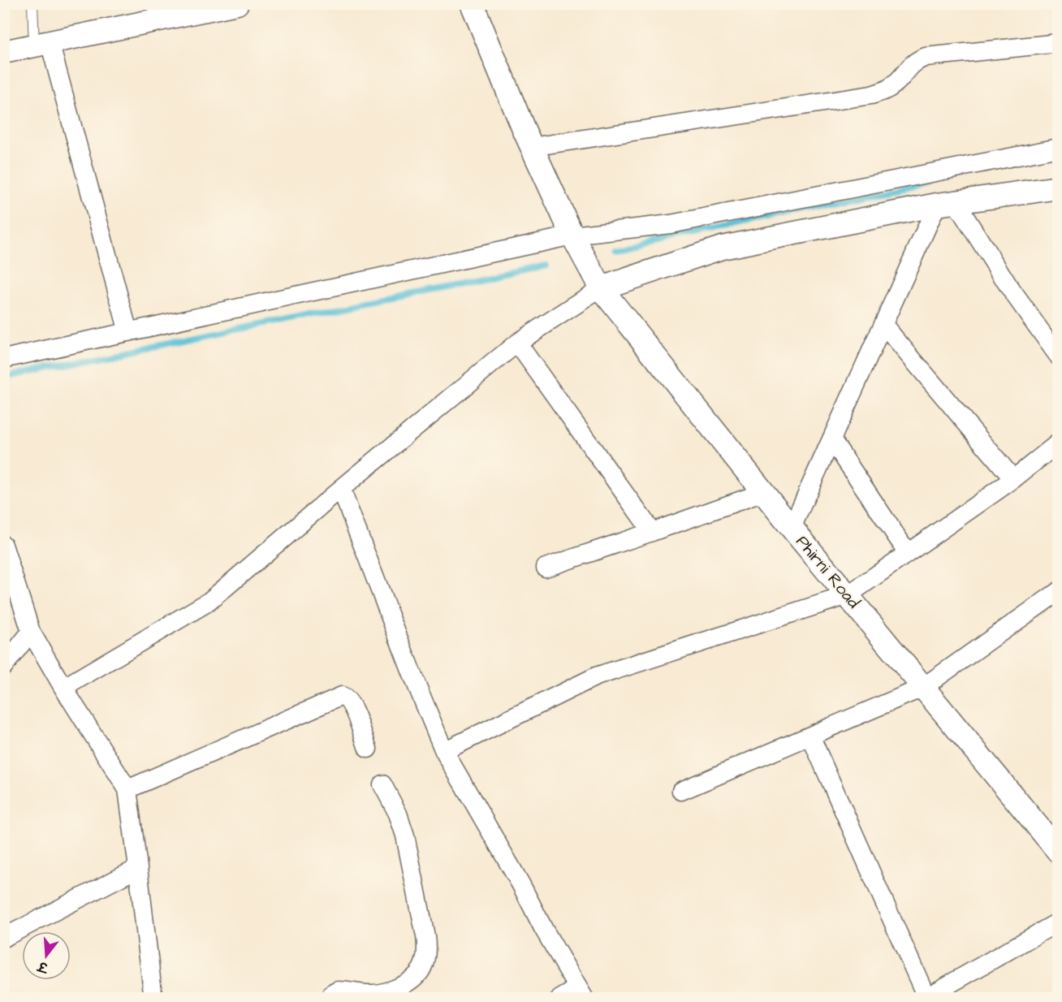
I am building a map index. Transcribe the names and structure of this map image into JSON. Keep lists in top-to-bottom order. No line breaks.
{"streets":{"street":["Phirni Road"]},"north":"bottom"}
